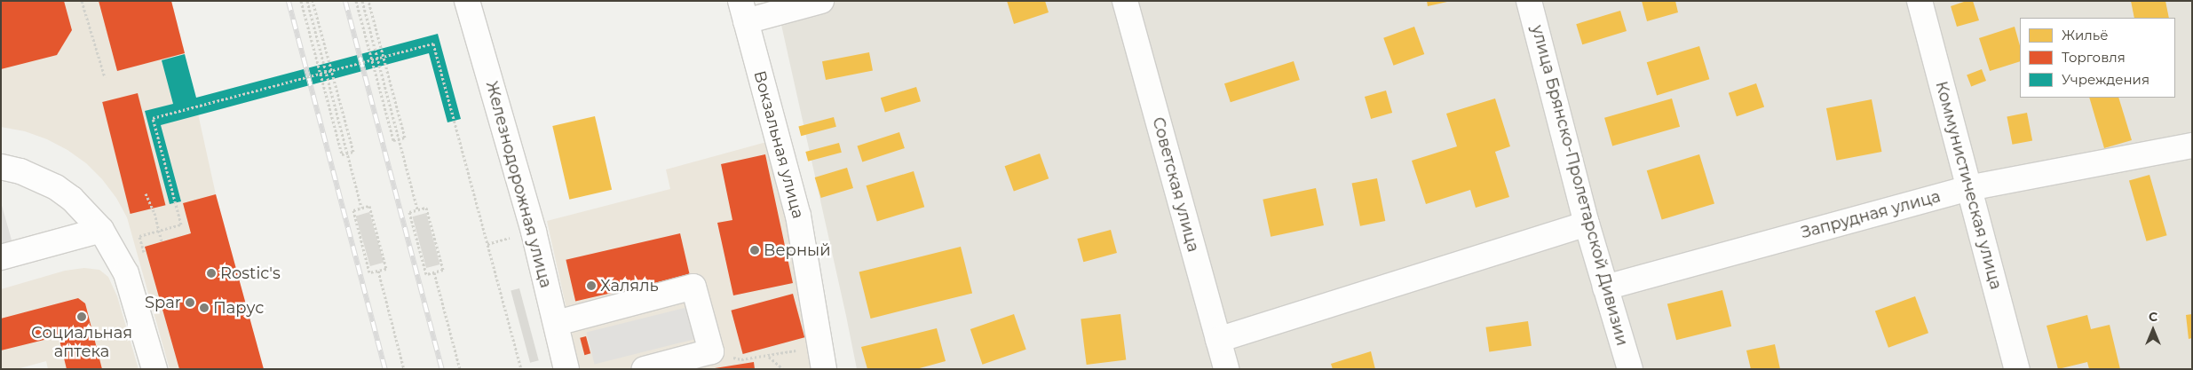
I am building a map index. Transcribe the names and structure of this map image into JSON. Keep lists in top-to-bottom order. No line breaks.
{"streets":{"street":["Вокзальная улица","Железнодорожная улица","Советская улица","улица Брянско-Пролетарской Дивизии","Коммунистическая улица","Запрудная улица"]},"crossings":[["улица Брянско-Пролетарской Дивизии","Запрудная улица"],["Коммунистическая улица","Запрудная улица"]],"places":["Верный","Rostic's","Халяль","Spar","Парус","Социальная аптека"],"legend":["Жильё","Торговля","Учреждения"],"north":"top"}
